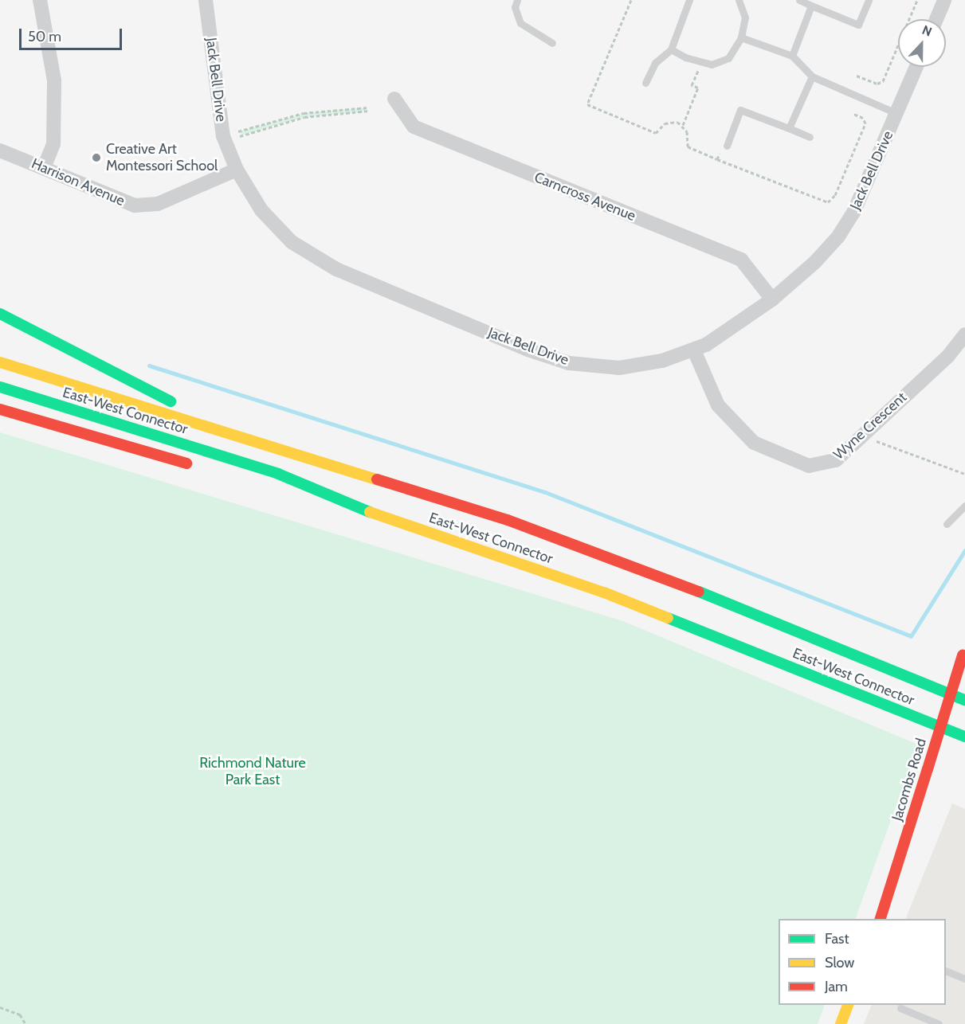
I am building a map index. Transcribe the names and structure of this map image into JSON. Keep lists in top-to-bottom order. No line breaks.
{"streets":{"main road":["East-West Connector","Jacombs Road"],"street":["Jack Bell Drive","Harrison Avenue","Carncross Avenue","Wyne Crescent"]},"crossings":[["Jack Bell Drive","Harrison Avenue"],["Jack Bell Drive","Carncross Avenue"],["Jack Bell Drive","Wyne Crescent"]],"parks":["Richmond Nature Park East"],"places":["Creative Art Montessori School"],"legend":["Fast","Slow","Jam"],"scale_bar":"50 m","north":"top"}
